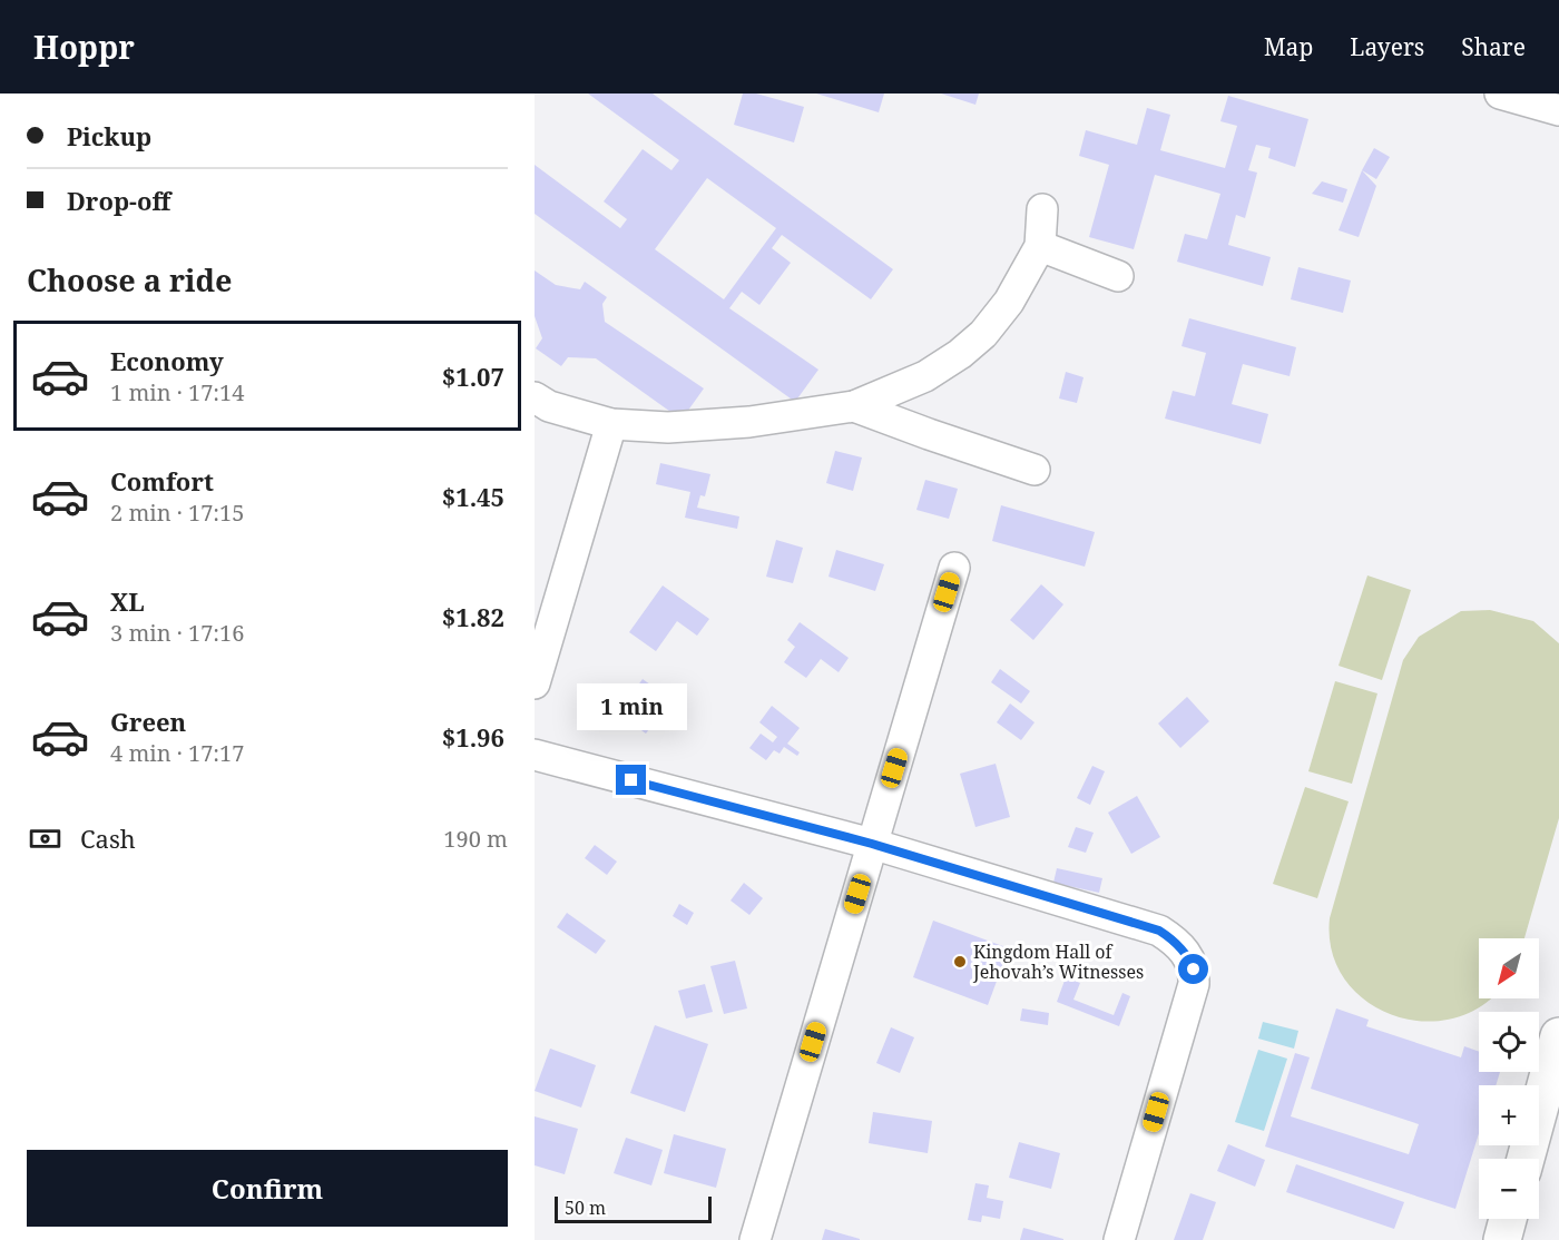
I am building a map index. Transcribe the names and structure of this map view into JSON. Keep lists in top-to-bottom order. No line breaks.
{"places":["Kingdom Hall of Jehovah’s Witnesses"],"scale_bar":"50 m","north":"bottom left","page":{"header":"Hoppr","nav":["Map","Layers","Share"],"banner":["Pickup","Drop-off"],"heading":"Choose a ride","list":[{"name":"Economy","note":"1 min · 17:14","value":"$1.07"},{"name":"Comfort","note":"2 min · 17:15","value":"$1.45"},{"name":"XL","note":"3 min · 17:16","value":"$1.82"},{"name":"Green","note":"4 min · 17:17","value":"$1.96"}],"bubble":"1 min","pay":["Cash","190 m"],"map_buttons":["+","−"],"buttons":"Confirm","scale":"50 m"}}
